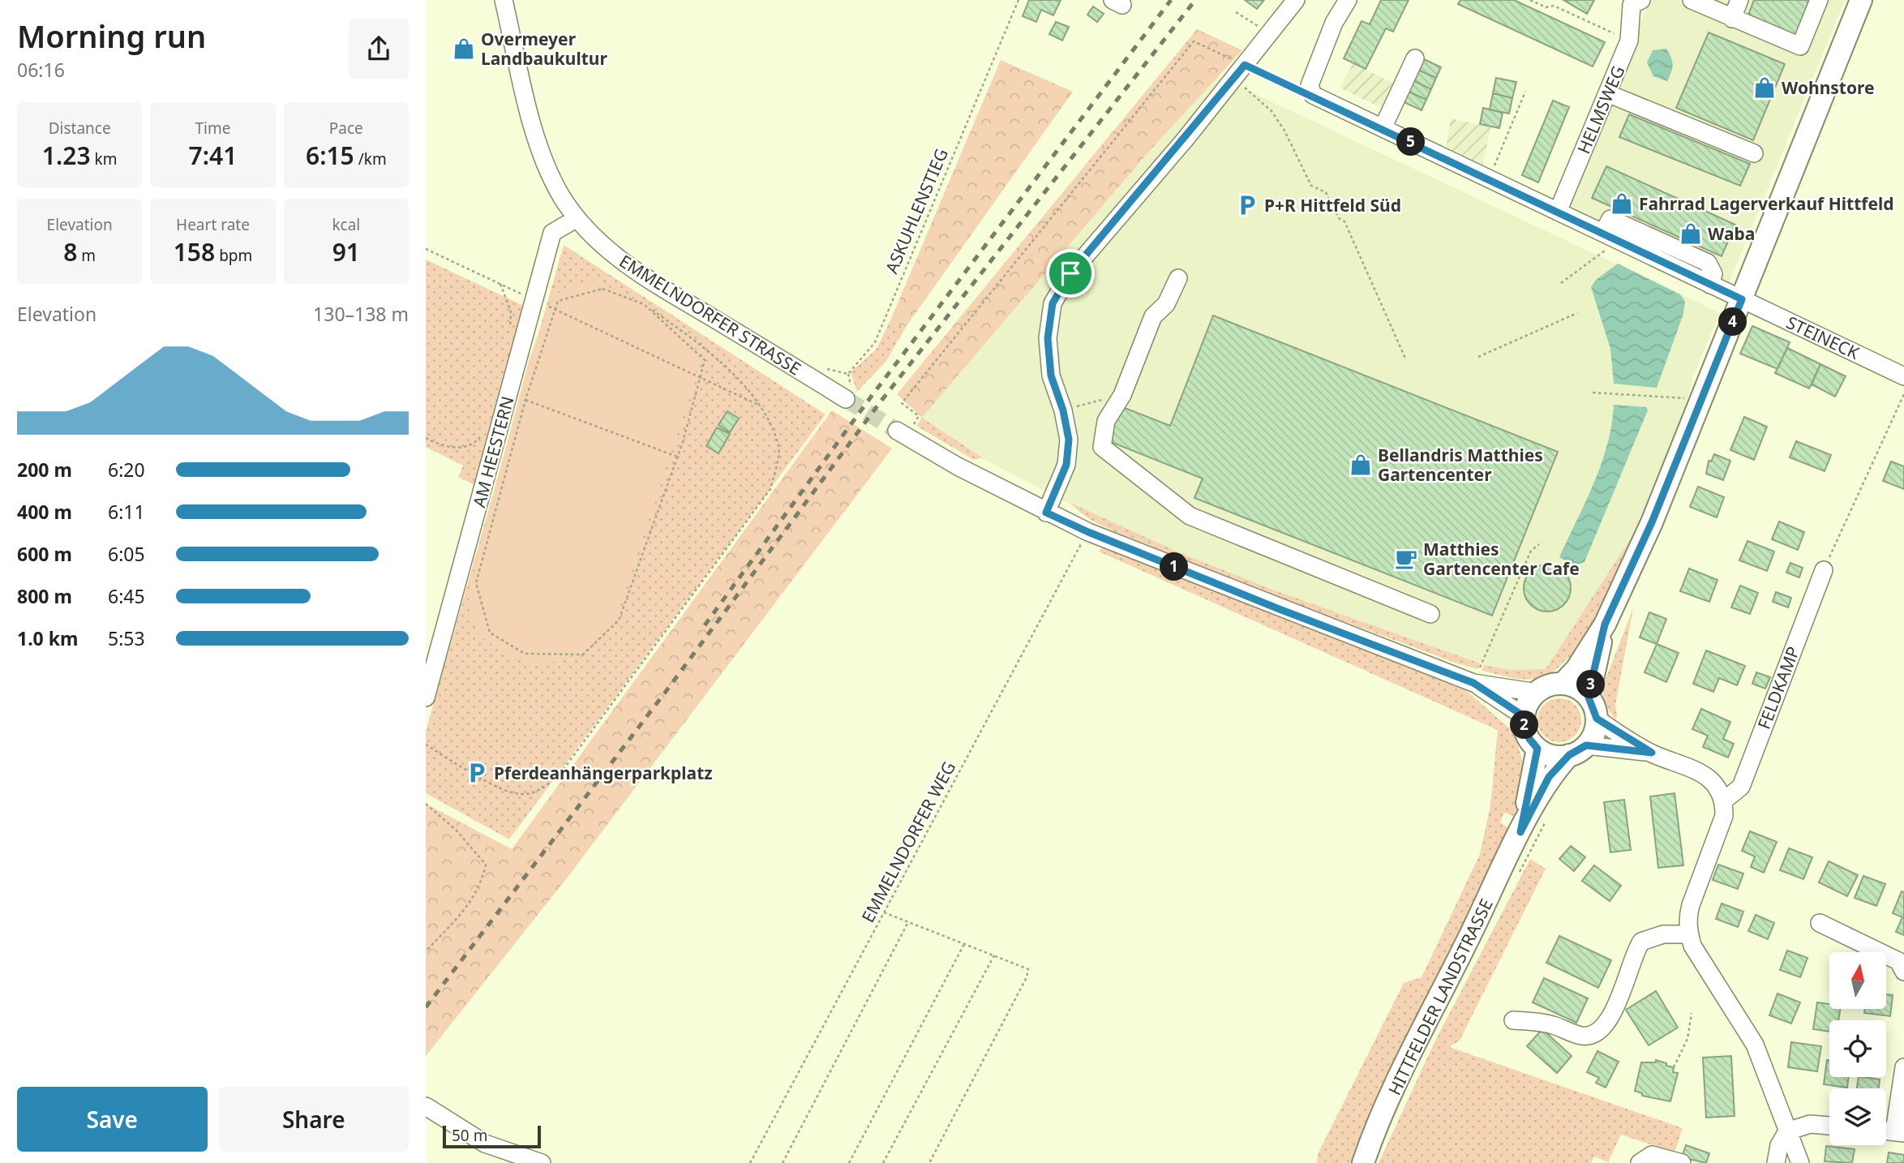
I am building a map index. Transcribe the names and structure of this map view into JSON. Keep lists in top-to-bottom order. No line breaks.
{"streets":{"main road":["HITTFELDER LANDSTRASSE"],"street":["HELMSWEG","EMMELNDORFER STRASSE","STEINECK","AM HEESTERN","FELDKAMP"],"path":["ASKUHLENSTIEG","EMMELNDORFER WEG"]},"crossings":[["EMMELNDORFER STRASSE","AM HEESTERN"]],"places":{"shop":["Overmeyer Landbaukultur","Wohnstore","Fahrrad Lagerverkauf Hittfeld","Waba","Bellandris Matthies Gartencenter"],"parking":["P+R Hittfeld Süd","Pferdeanhängerparkplatz"],"cafe":["Matthies Gartencenter Cafe"]},"scale_bar":"50 m","north":"top","page":{"heading":["Morning run","06:16"],"stats":[["Distance","1.23 km"],["Time","7:41"],["Pace","6:15 /km"],["Elevation","8 m"],["Heart rate","158 bpm"],["kcal","91"]],"pins":["5","4","1","3","2"],"chart":["Elevation","130–138 m"],"list":[{"name":"200 m","note":"6:20"},{"name":"400 m","note":"6:11"},{"name":"600 m","note":"6:05"},{"name":"800 m","note":"6:45"},{"name":"1.0 km","note":"5:53"}],"buttons":["Save","Share"],"scale":"50 m"}}
